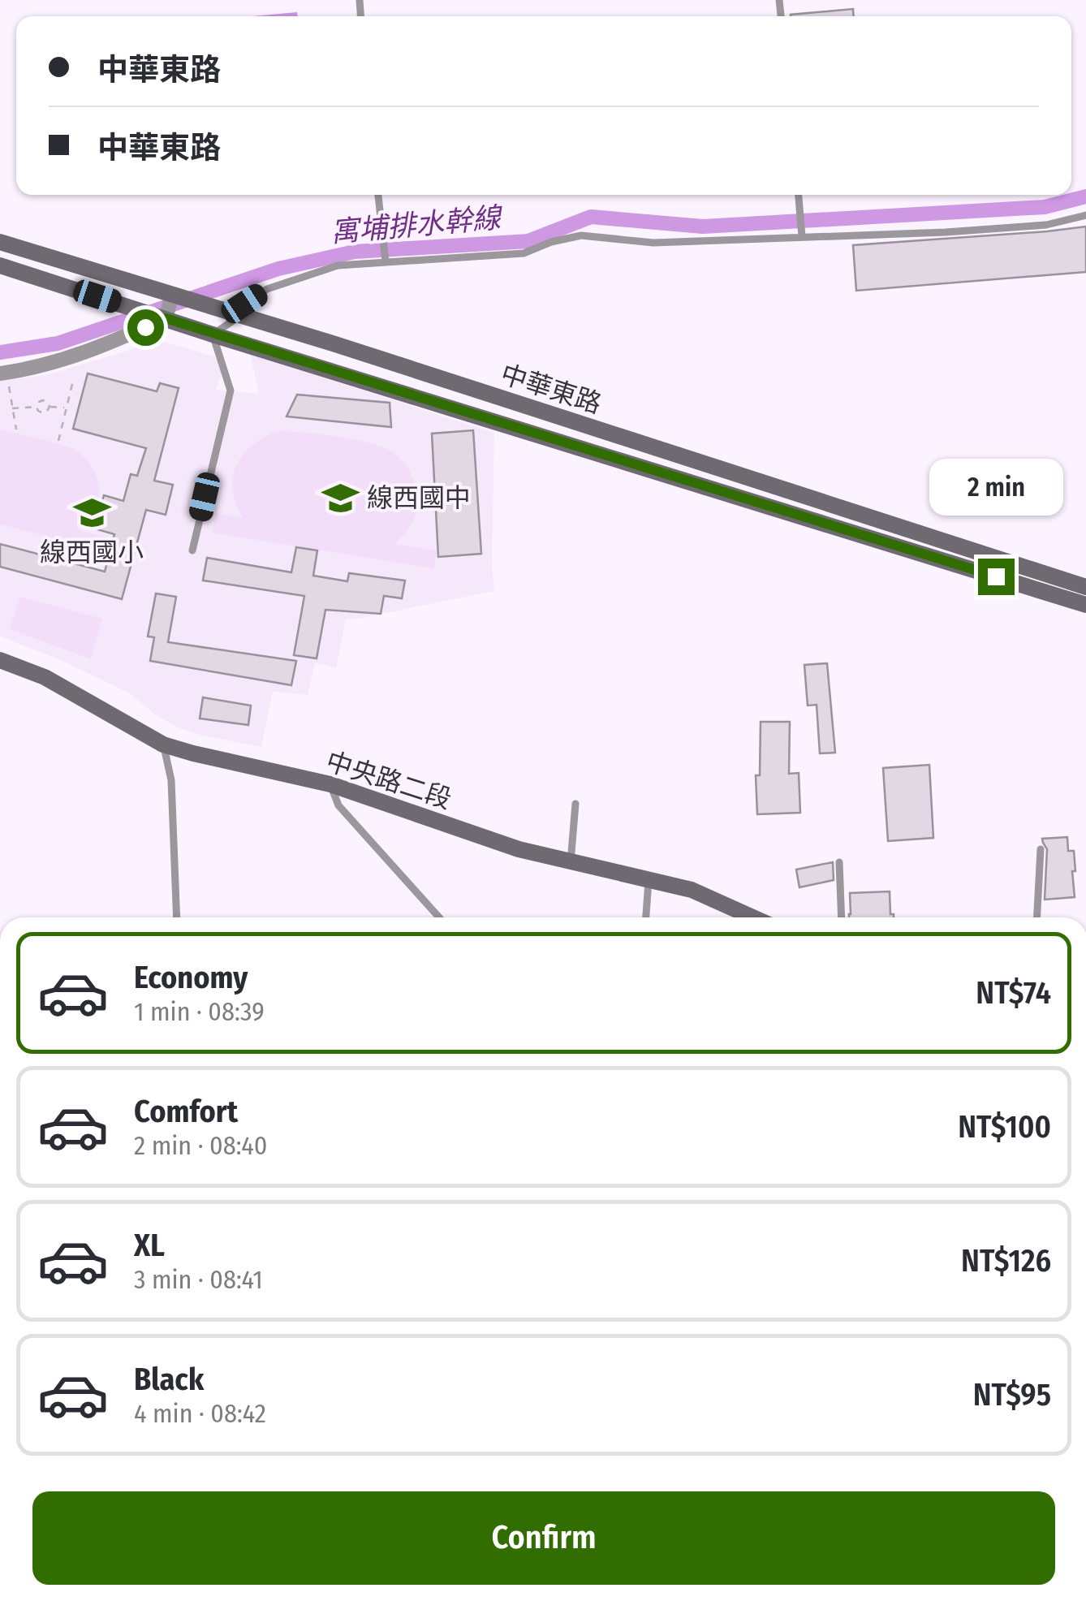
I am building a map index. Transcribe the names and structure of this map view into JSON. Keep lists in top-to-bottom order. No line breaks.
{"streets":{"main road":["中華東路","中央路二段"]},"water":["寓埔排水幹線"],"places":{"school or university":["線西國中","線西國小"]},"page":{"banner":["中華東路","中華東路"],"bubble":"2 min","list":[{"name":"Economy","note":"1 min · 08:39","value":"NT$74"},{"name":"Comfort","note":"2 min · 08:40","value":"NT$100"},{"name":"XL","note":"3 min · 08:41","value":"NT$126"},{"name":"Black","note":"4 min · 08:42","value":"NT$95"}],"buttons":"Confirm"}}
